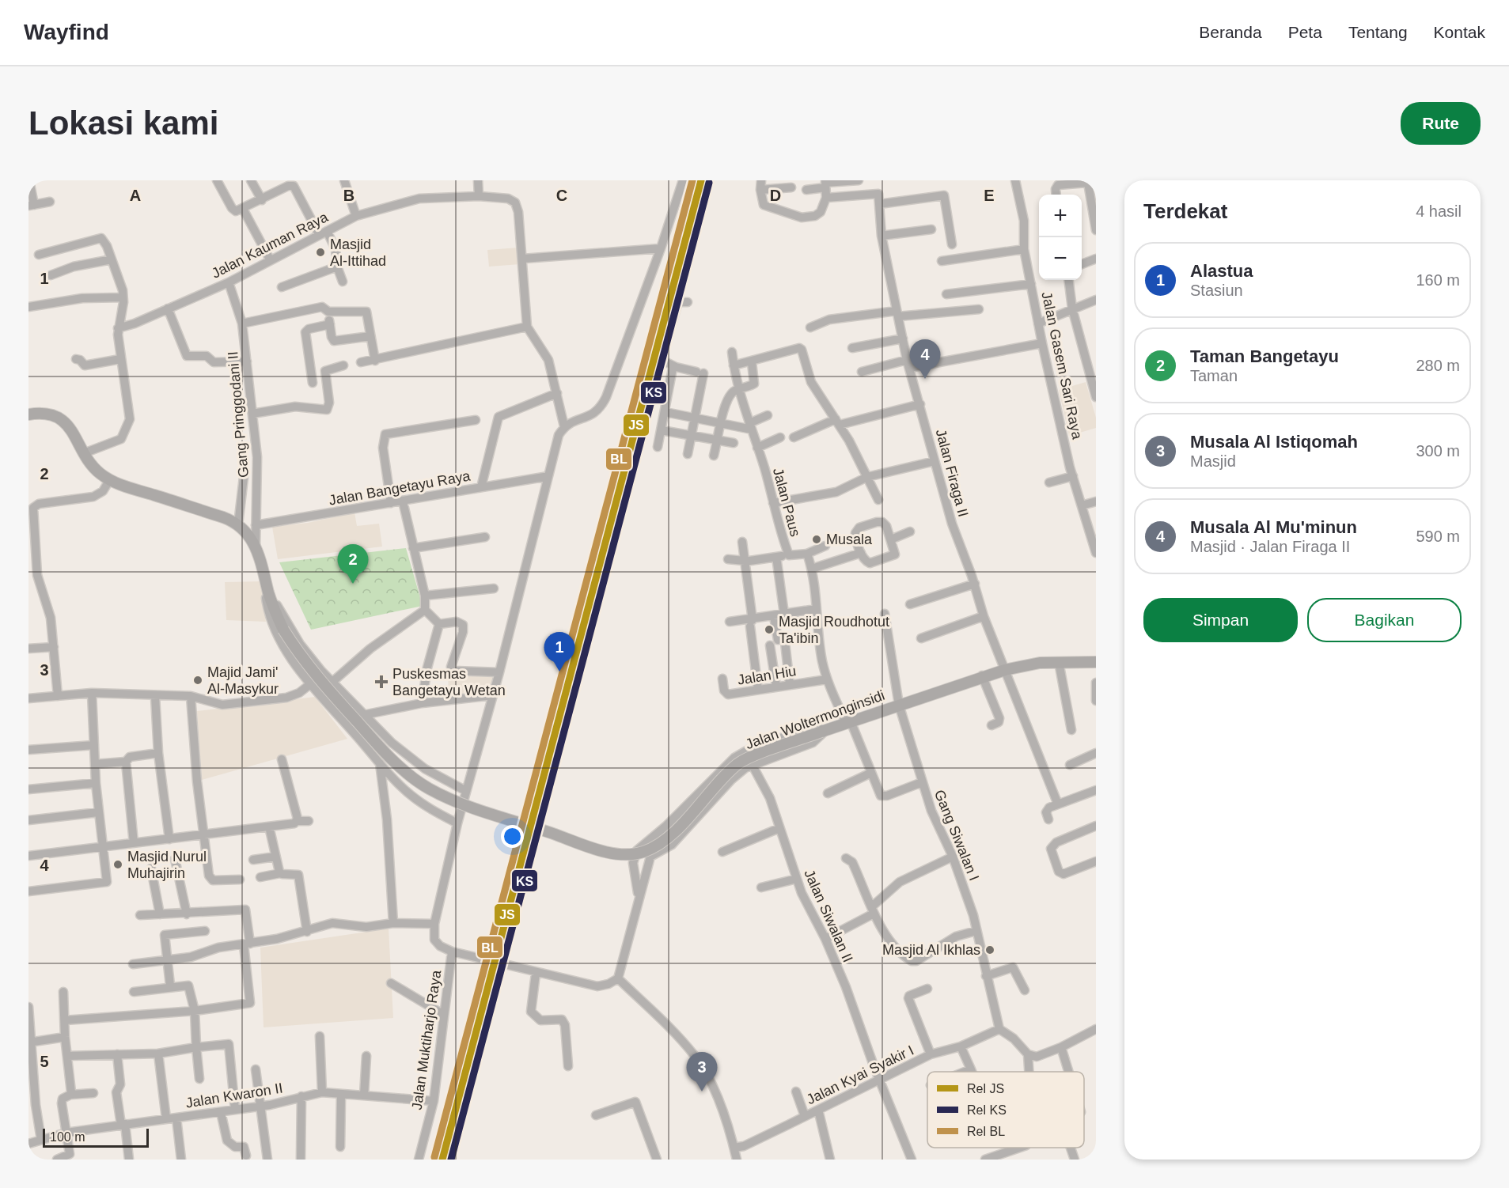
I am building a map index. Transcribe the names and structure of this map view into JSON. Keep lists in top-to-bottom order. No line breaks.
{"streets":{"main road":["Jalan Woltermonginsidi"],"street":["Jalan Kauman Raya","Jalan Gasem Sari Raya","Gang Pringgodani II","Jalan Firaga II","Jalan Bangetayu Raya","Jalan Paus","Jalan Hiu","Gang Siwalan I","Jalan Siwalan II","Jalan Muktiharjo Raya","Jalan Kyai Syakir I","Jalan Kwaron II"]},"crossings":[["Jalan Kauman Raya","Gang Pringgodani II"],["Gang Pringgodani II","Jalan Bangetayu Raya"],["Jalan Firaga II","Jalan Woltermonginsidi"],["Jalan Paus","Jalan Hiu"],["Jalan Paus","Jalan Woltermonginsidi"],["Jalan Paus","Gang Siwalan I"],["Jalan Woltermonginsidi","Gang Siwalan I"],["Gang Siwalan I","Jalan Kyai Syakir I"],["Jalan Siwalan II","Jalan Kyai Syakir I"],["Jalan Muktiharjo Raya","Jalan Kwaron II"]],"places":{"other":["Masjid Al-Ittihad","Musala","Masjid Roudhotut Ta'ibin","Majid Jami' Al-Masykur","Masjid Nurul Muhajirin","Masjid Al Ikhlas"],"health":["Puskesmas Bangetayu Wetan"]},"lines":["rail line JS","rail line BL","rail line KS"],"legend":["Rel JS","Rel KS","Rel BL"],"scale_bar":"100 m","page":{"header":"Wayfind","nav":["Beranda","Peta","Tentang","Kontak"],"buttons":["Rute",["Simpan","Bagikan"]],"title":"Lokasi kami","heading":["Terdekat","4 hasil"],"map_buttons":["+","−"],"list":[{"mark":"1","name":"Alastua","note":"Stasiun","value":"160 m"},{"mark":"2","name":"Taman Bangetayu","note":"Taman","value":"280 m"},{"mark":"3","name":"Musala Al Istiqomah","note":"Masjid","value":"300 m"},{"mark":"4","name":"Musala Al Mu'minun","note":"Masjid · Jalan Firaga II","value":"590 m"}],"pins":["4","2","1","3"],"scale":"100 m"},"grid":{"columns":["A","B","C","D","E"],"rows":["1","2","3","4","5"]}}
